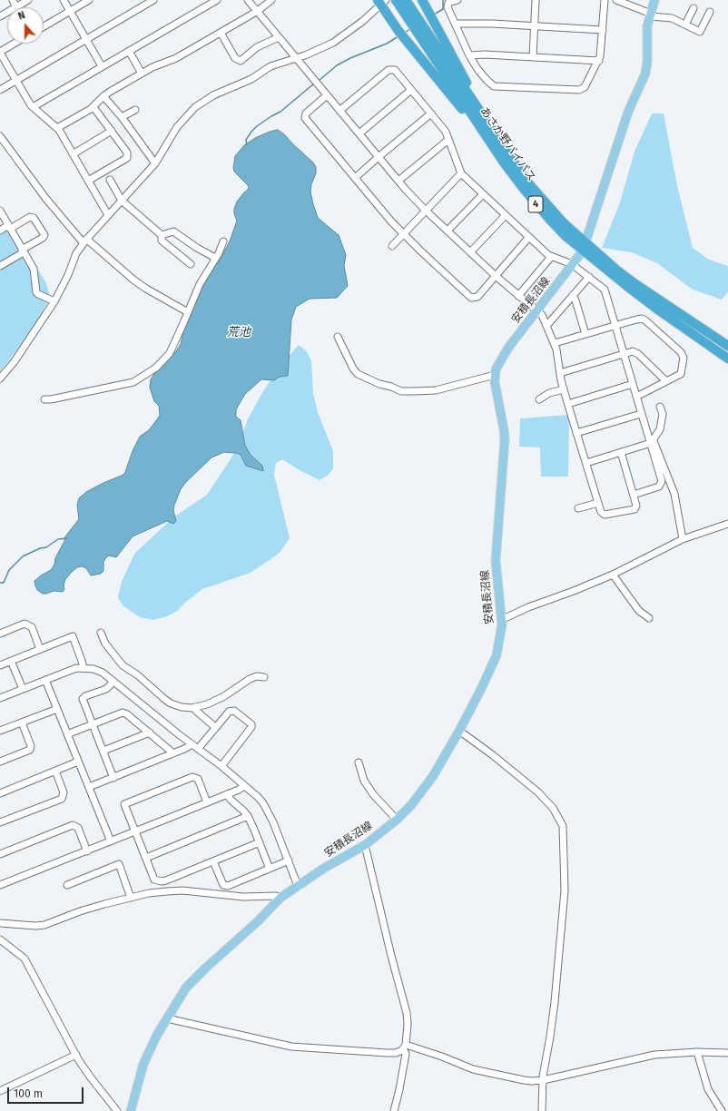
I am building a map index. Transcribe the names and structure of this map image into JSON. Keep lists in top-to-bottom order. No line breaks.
{"streets":{"highway":["あさか野バイパス","4"],"main road":["安積長沼線"]},"crossings":[["あさか野バイパス","安積長沼線"]],"water":["荒池"],"scale_bar":"100 m","north":"top"}
